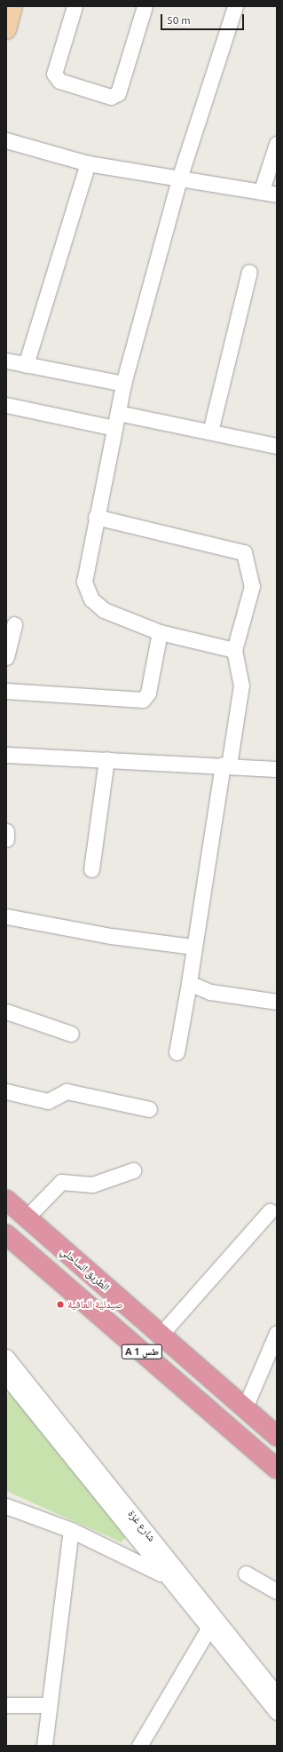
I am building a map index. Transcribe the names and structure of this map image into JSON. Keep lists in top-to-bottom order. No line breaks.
{"streets":{"highway":["الطريق الساحلي","A 1 طس"],"street":["شارع غزة"]},"places":["صيدلية العافية"],"scale_bar":"50 m"}
